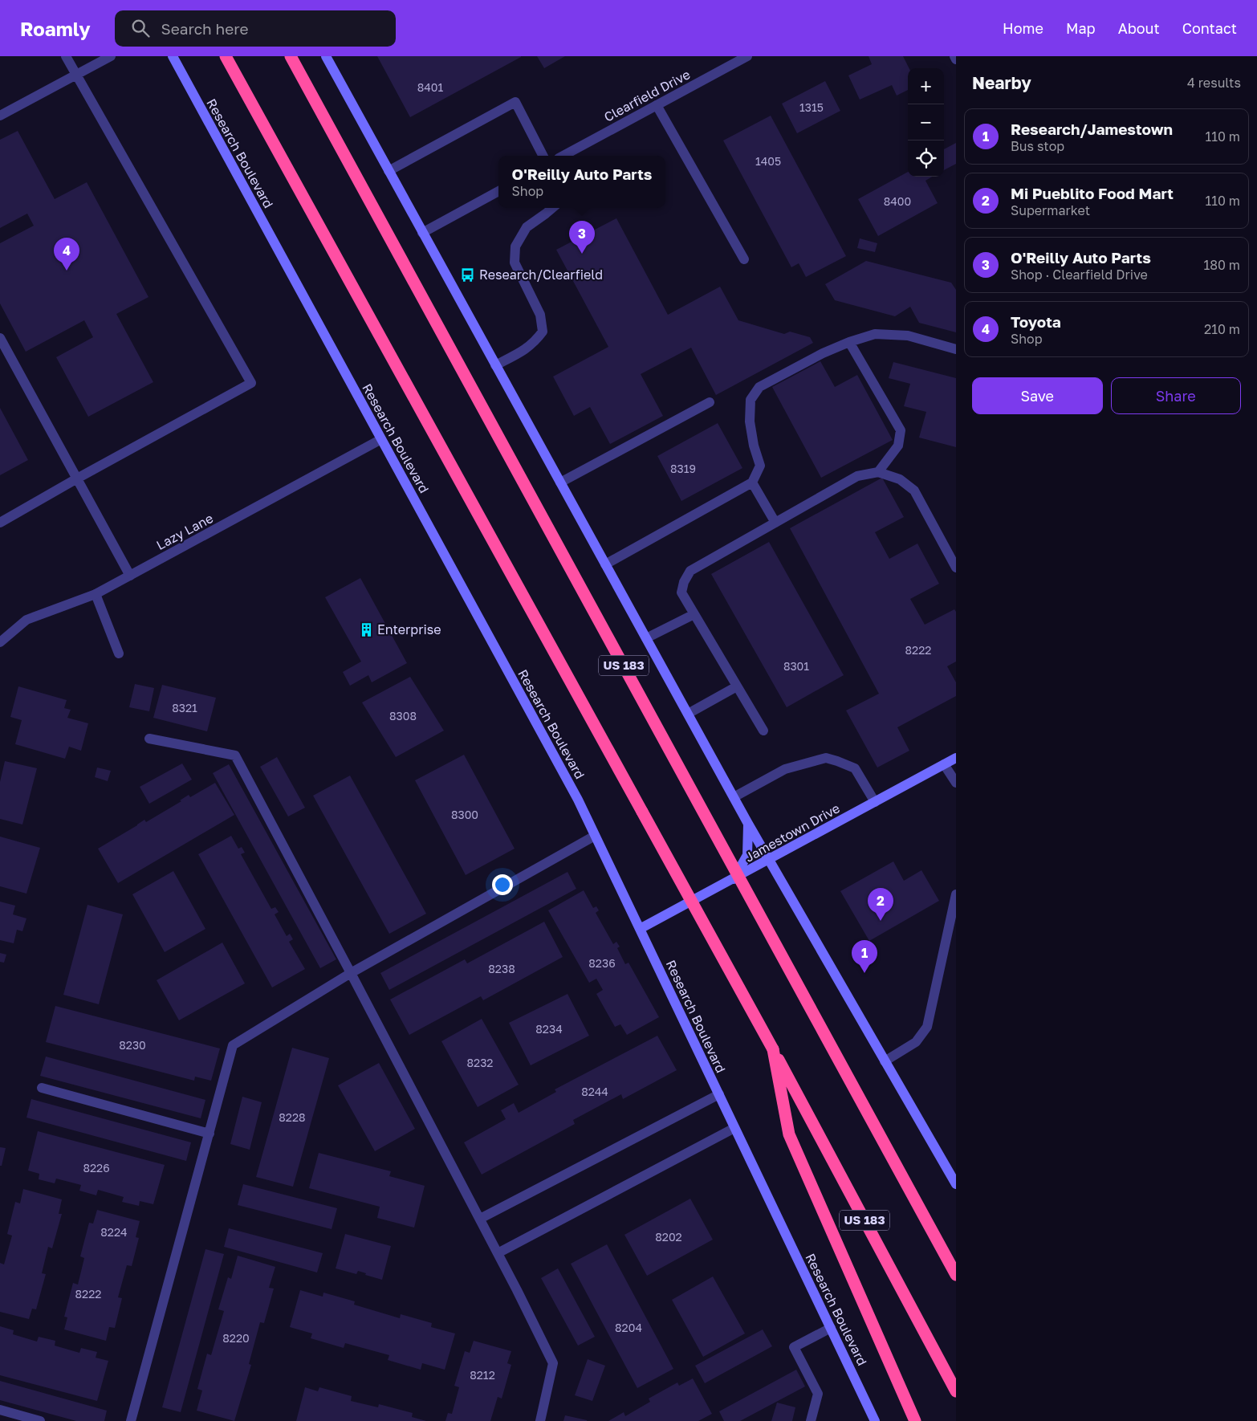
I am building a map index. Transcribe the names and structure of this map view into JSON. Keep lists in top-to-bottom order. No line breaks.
{"streets":{"highway":["US 183"],"main road":["Research Boulevard","Jamestown Drive"],"street":["Clearfield Drive","Lazy Lane"]},"crossings":[["Research Boulevard","Lazy Lane"],["Research Boulevard","Jamestown Drive"]],"places":{"bus stop":["Research/Clearfield"],"building":["Enterprise"]},"house_numbers":["8401","1315","1405","8400","8319","8222","8301","8321","8308","8300","8236","8238","8234","8230","8232","8244","8228","8226","8224","8202","8222","8204","8220","8212"],"page":{"header":"Roamly","search":"Search here","nav":["Home","Map","About","Contact"],"heading":["Nearby","4 results"],"map_buttons":["+","−"],"list":[{"mark":"1","name":"Research/Jamestown","note":"Bus stop","value":"110 m"},{"mark":"2","name":"Mi Pueblito Food Mart","note":"Supermarket","value":"110 m"},{"mark":"3","name":"O'Reilly Auto Parts","note":"Shop · Clearfield Drive","value":"180 m"},{"mark":"4","name":"Toyota","note":"Shop","value":"210 m"}],"popup":["O'Reilly Auto Parts","Shop"],"pins":["3","4","2","1"],"buttons":["Save","Share"]}}
